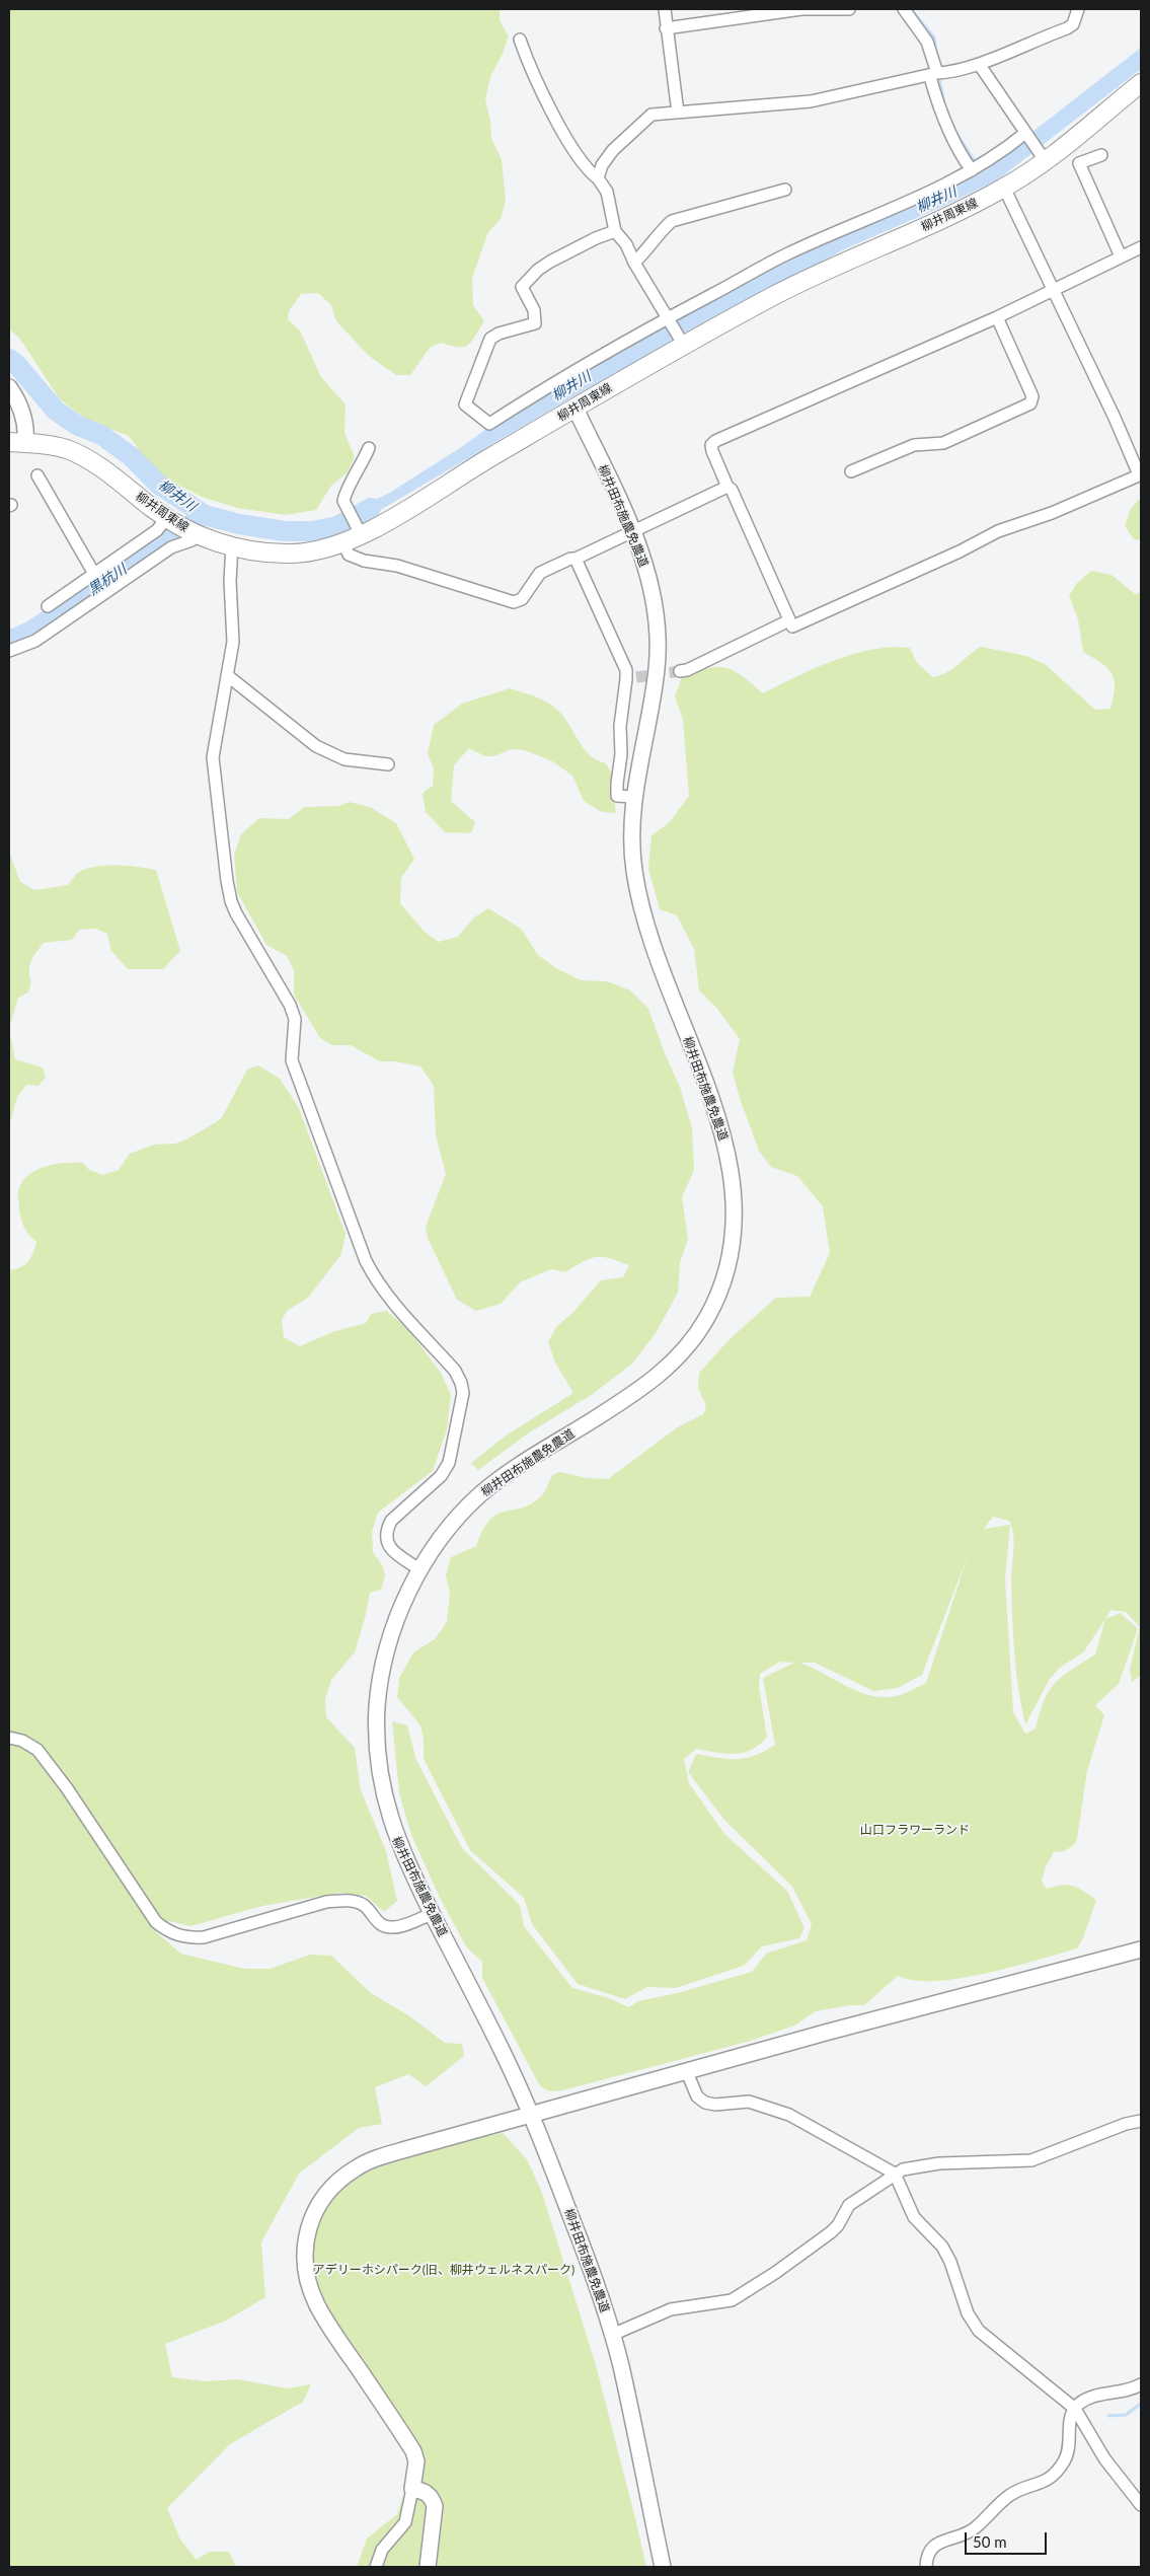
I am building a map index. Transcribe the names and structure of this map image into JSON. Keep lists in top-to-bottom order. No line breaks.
{"streets":{"main road":["柳井周東線"],"street":["柳井田布施農免農道"]},"crossings":[["柳井周東線","柳井田布施農免農道"]],"water":["柳井川","黒杭川"],"parks":["山口フラワーランド","アデリーホシパーク(旧、柳井ウェルネスパーク)"],"scale_bar":"50 m"}
